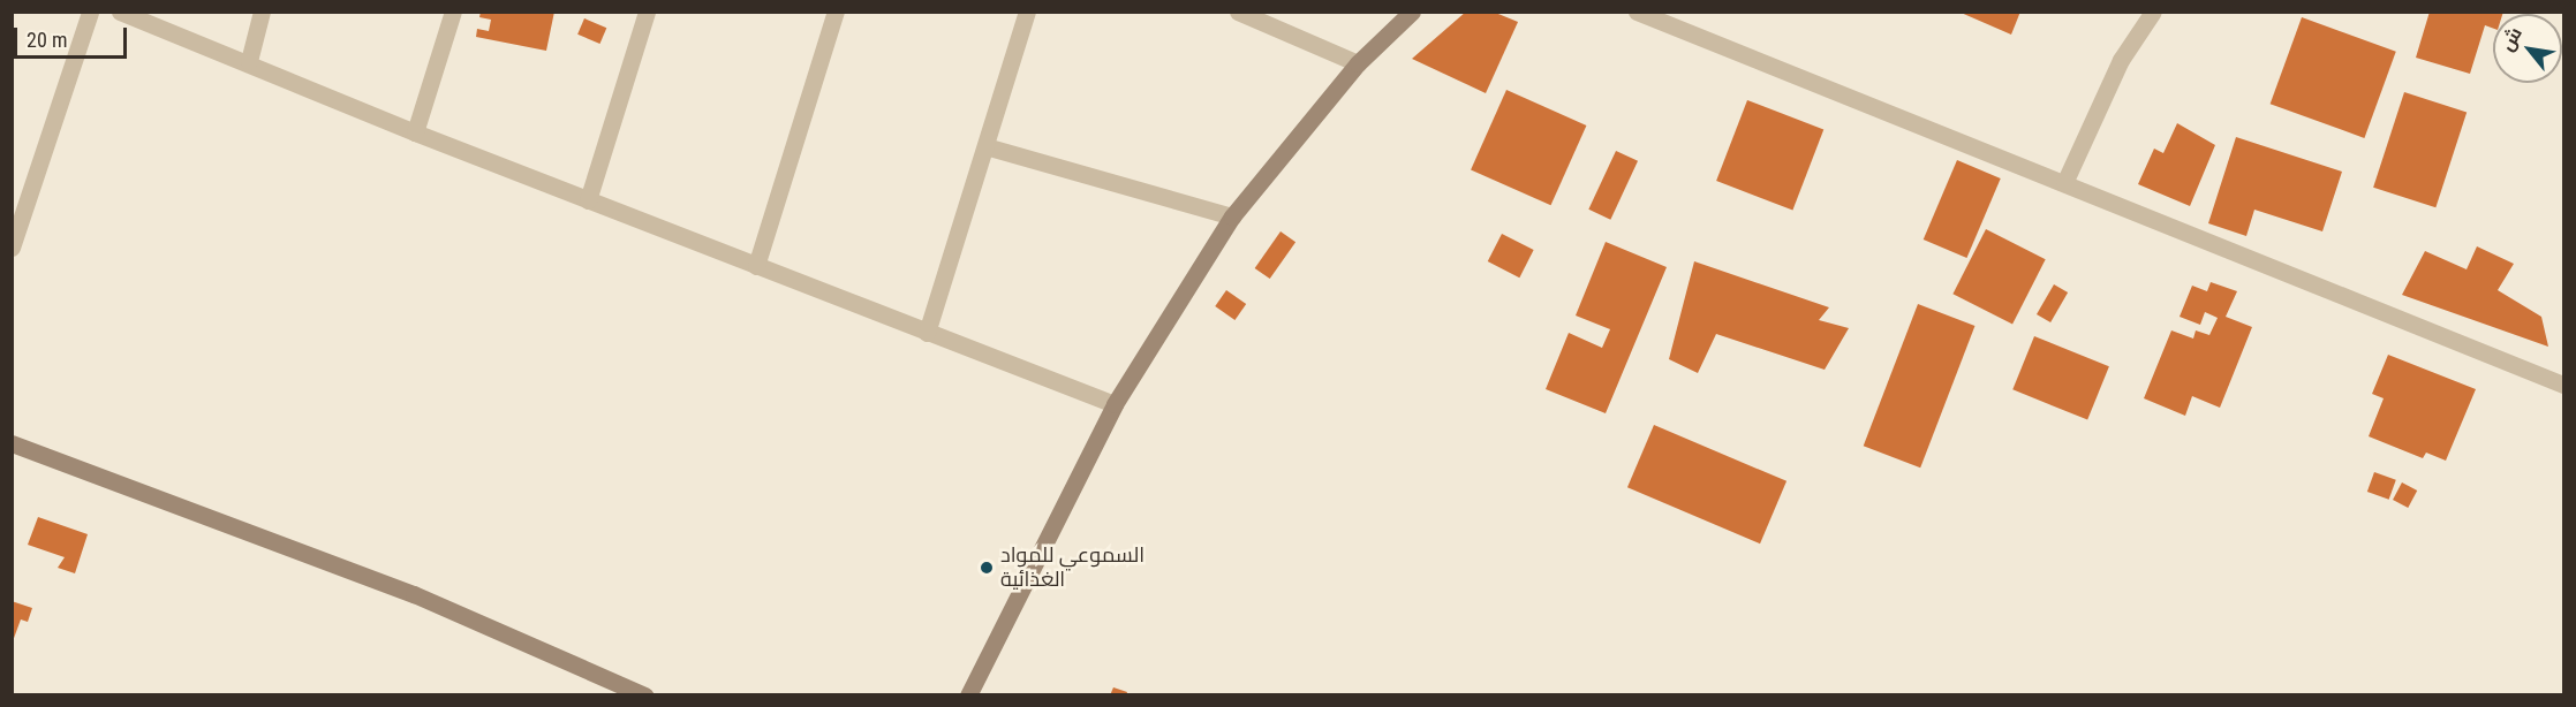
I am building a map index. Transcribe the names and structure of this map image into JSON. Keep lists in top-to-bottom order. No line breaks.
{"places":["السموعي للمواد الغذائية"],"scale_bar":"20 m","north":"top left"}
